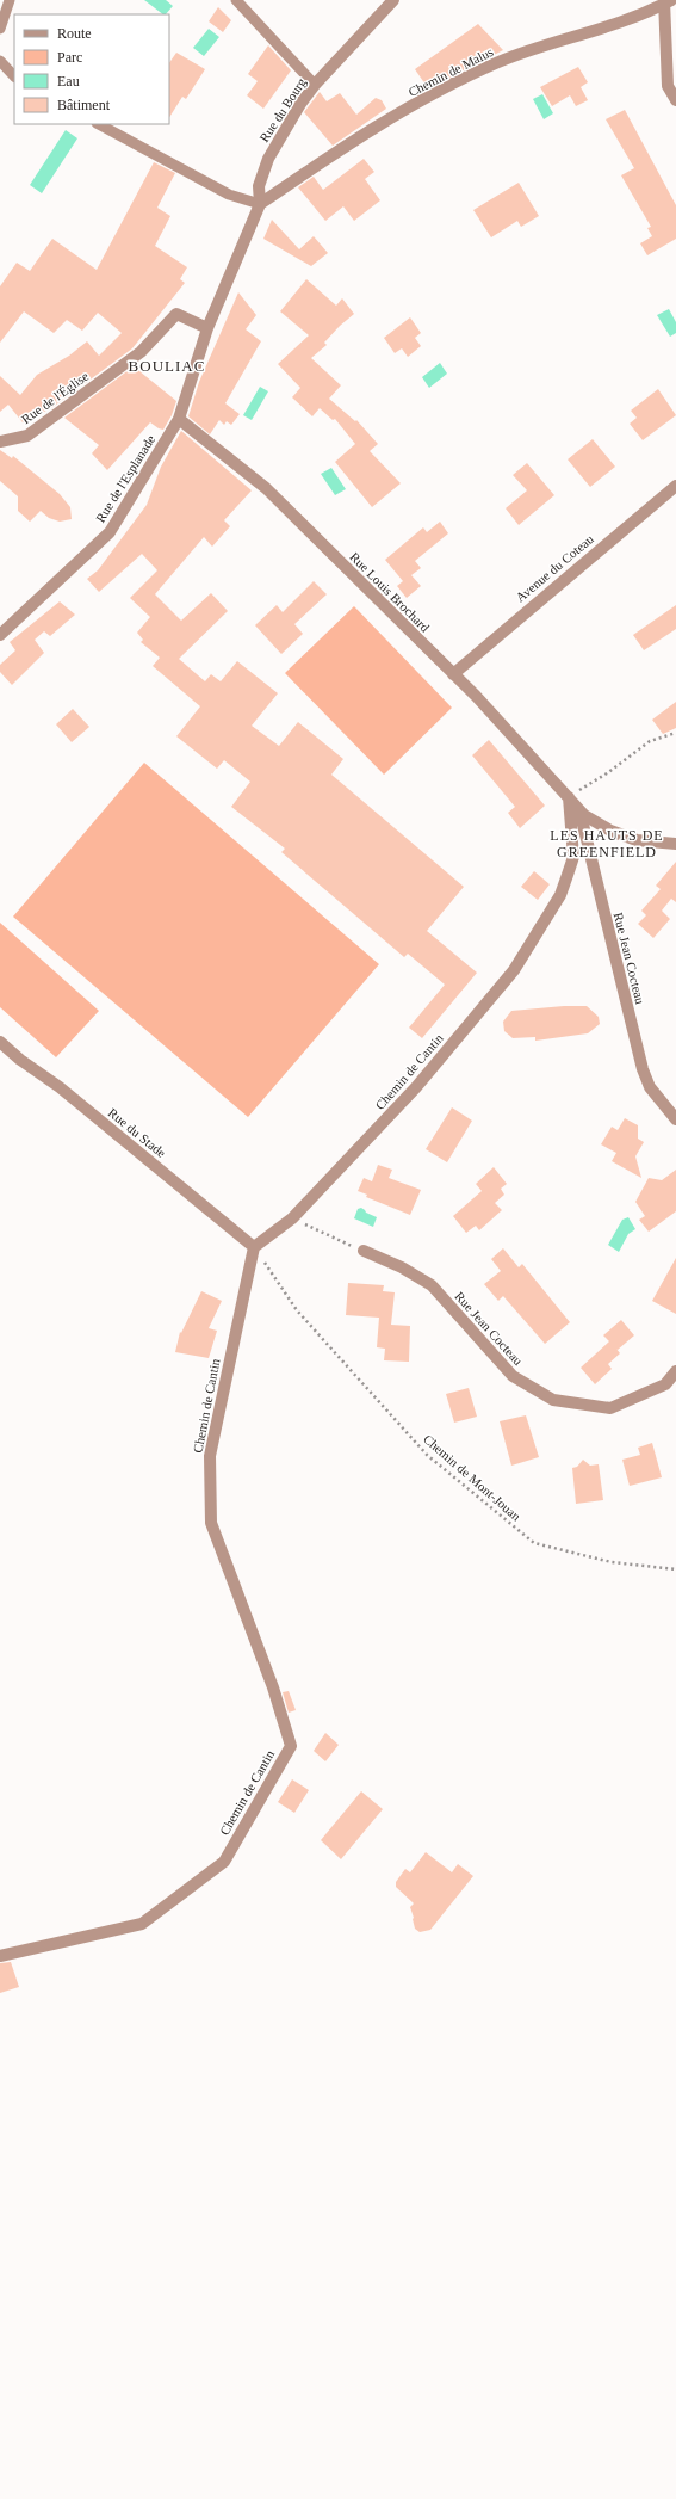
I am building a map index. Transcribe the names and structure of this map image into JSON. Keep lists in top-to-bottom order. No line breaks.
{"streets":{"street":["Chemin de Malus","Rue du Bourg","Rue de l'Église","Rue de l'Esplanade","Avenue du Coteau","Rue Louis Brochard","Rue Jean Cocteau","Chemin de Cantin","Rue du Stade"],"path":["Chemin de Mont-Jouan"]},"crossings":[["Chemin de Malus","Rue du Bourg"],["Chemin de Malus","Rue de l'Esplanade"],["Rue du Bourg","Rue de l'Esplanade"],["Rue de l'Église","Rue de l'Esplanade"],["Rue de l'Esplanade","Rue Louis Brochard"],["Avenue du Coteau","Rue Louis Brochard"],["Rue Louis Brochard","Rue Jean Cocteau"],["Rue Louis Brochard","Chemin de Cantin"],["Rue Jean Cocteau","Chemin de Cantin"],["Chemin de Cantin","Rue du Stade"],["Chemin de Cantin","Chemin de Mont-Jouan"],["Rue du Stade","Chemin de Mont-Jouan"]],"districts":["BOULIAC","LES HAUTS DE GREENFIELD"],"legend":["Route","Parc","Eau","Bâtiment"]}
